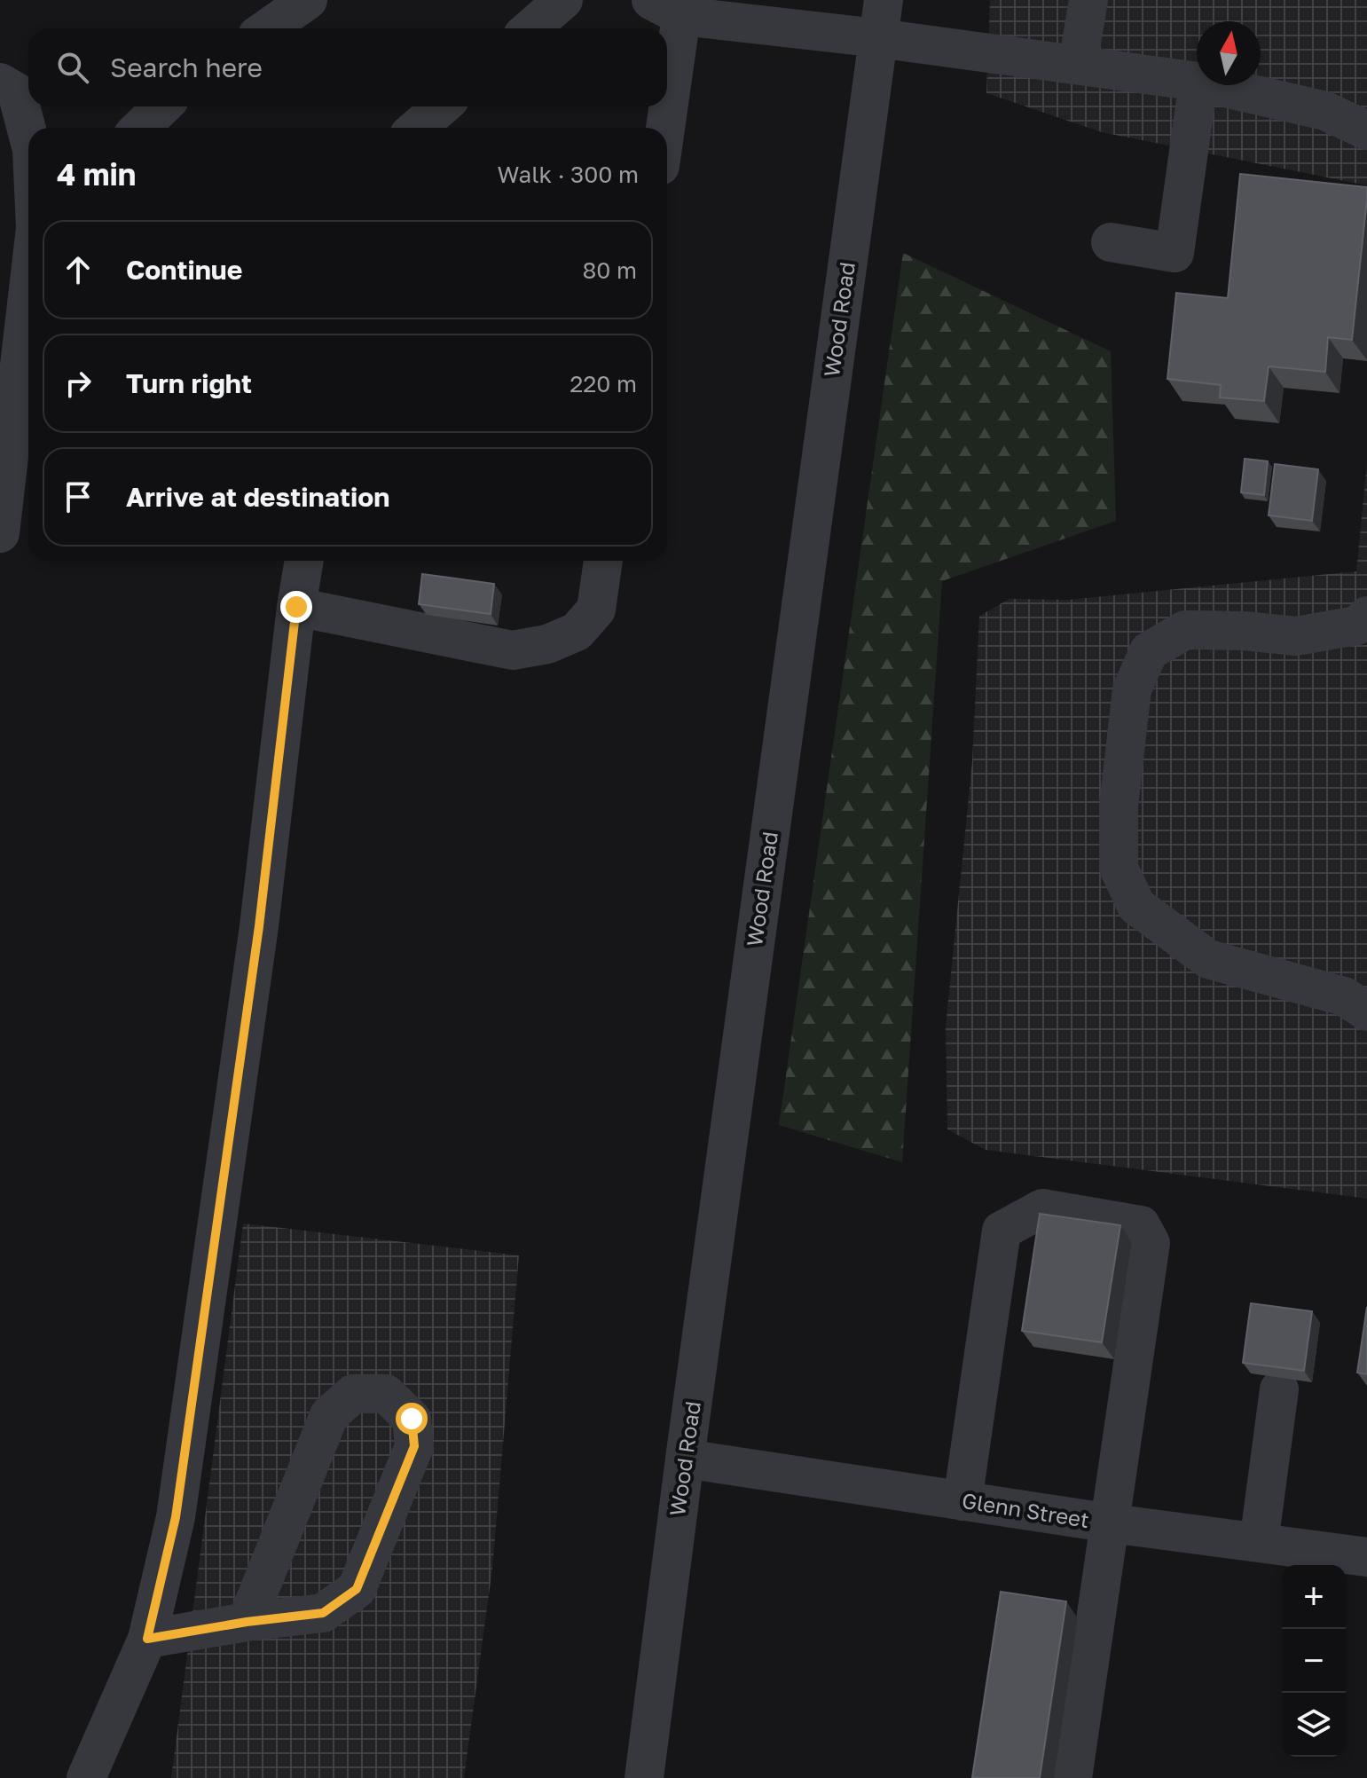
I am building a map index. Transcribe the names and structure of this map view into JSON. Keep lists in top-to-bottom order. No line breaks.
{"streets":{"street":["Wood Road","Glenn Street"]},"crossings":[["Wood Road","Glenn Street"]],"north":"top","page":{"search":"Search here","heading":["4 min","Walk · 300 m"],"list":[["Continue","80 m"],["Turn right","220 m"],"Arrive at destination"],"map_buttons":["+","−"]}}
